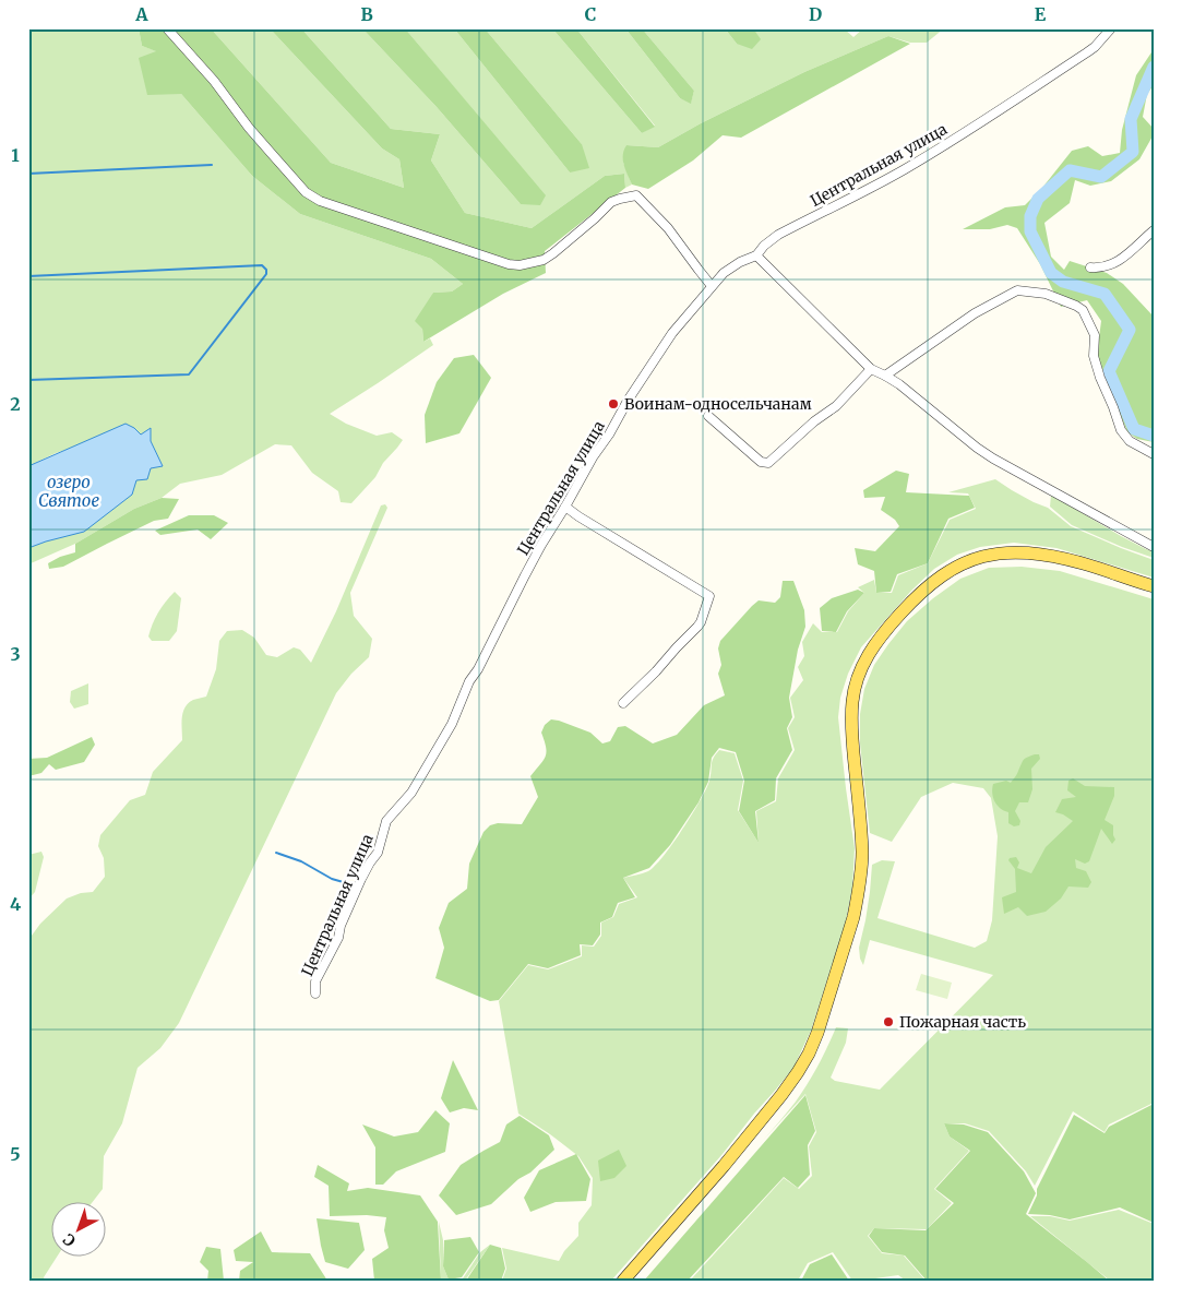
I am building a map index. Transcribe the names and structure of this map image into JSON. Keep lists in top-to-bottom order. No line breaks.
{"streets":{"street":["Центральная улица"]},"water":["озеро Святое"],"places":["Воинам-односельчанам","Пожарная часть"],"north":"bottom left","grid":{"columns":["A","B","C","D","E"],"rows":["1","2","3","4","5"]}}
